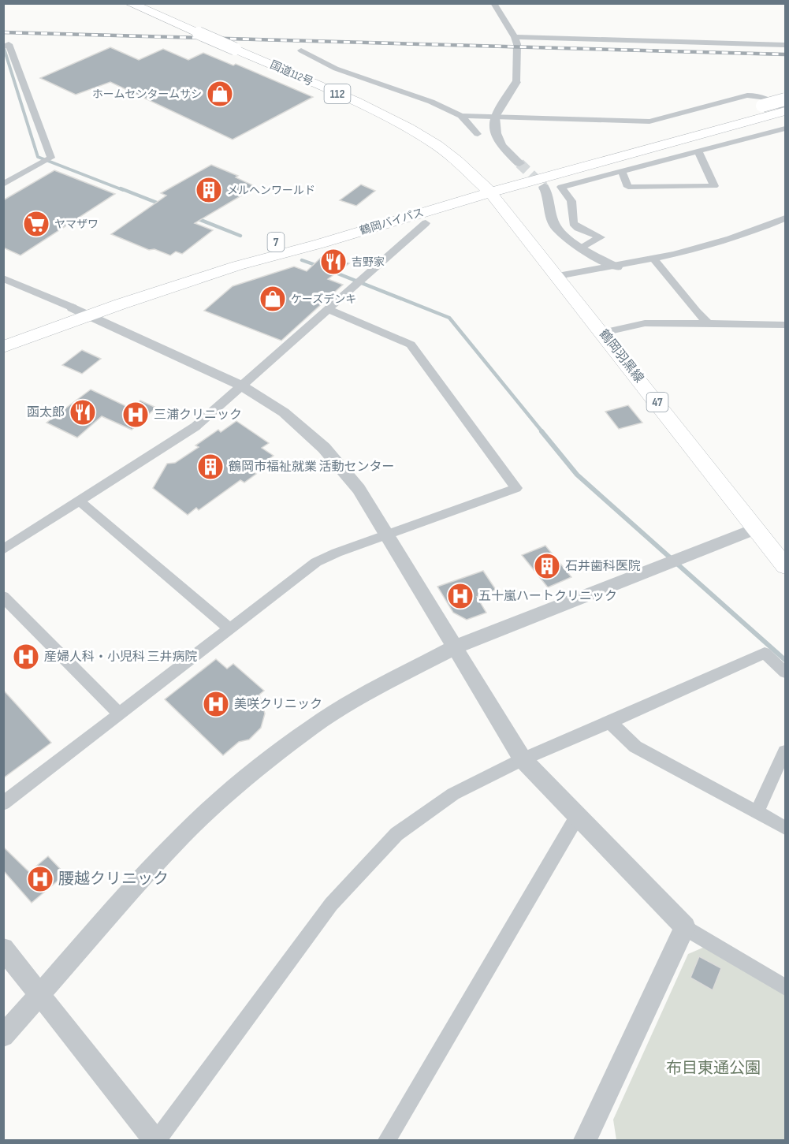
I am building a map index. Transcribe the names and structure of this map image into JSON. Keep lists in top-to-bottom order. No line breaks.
{"streets":{"highway":["国道112号","112","鶴岡バイパス","7"],"main road":["鶴岡羽黒線","47"]},"crossings":[["国道112号","鶴岡バイパス"],["国道112号","鶴岡羽黒線"],["鶴岡バイパス","鶴岡羽黒線"]],"parks":["布目東通公園"],"places":{"shop":["ホームセンタームサシ","ケーズデンキ"],"building":["メルヘンワールド","鶴岡市福祉就業 活動センター","石井歯科医院"],"supermarket":["ヤマザワ"],"restaurant":["吉野家","函太郎"],"hospital":["三浦クリニック","五十嵐ハートクリニック","産婦人科・小児科 三井病院","美咲クリニック","腰越クリニック"]}}
